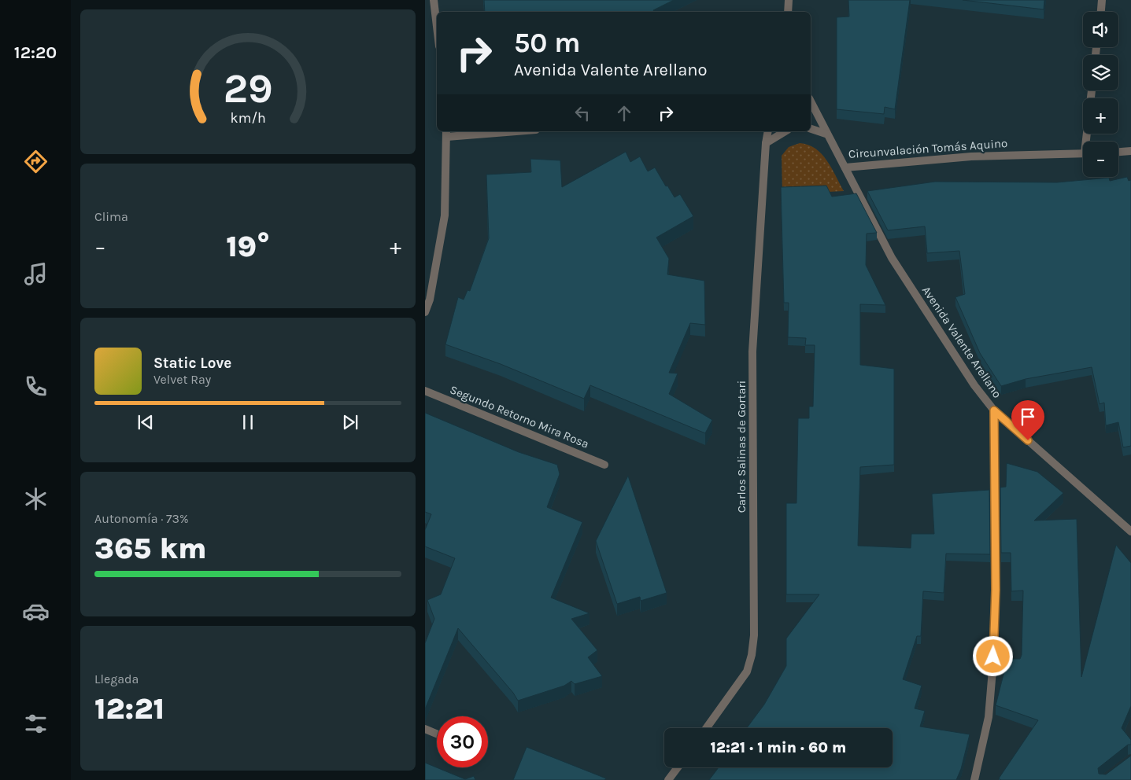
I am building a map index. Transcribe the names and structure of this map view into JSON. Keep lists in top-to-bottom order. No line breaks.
{"streets":{"street":["Circunvalación Tomás Aquino","Avenida Valente Arellano","Segundo Retorno Mira Rosa","Carlos Salinas de Gortari"]},"crossings":[["Circunvalación Tomás Aquino","Avenida Valente Arellano"]],"page":{"tabs":"12:20","map_buttons":["+","−"],"turn":["50 m","Avenida Valente Arellano"],"tile":["Clima",["Autonomía · 73%","365 km"],["Llegada","12:21"]],"heat":["−","19°","+"],"song":["Static Love","Velvet Ray"],"limit":"30","trip":"12:21 · 1 min · 60 m","gauge":["29","km/h"]}}
